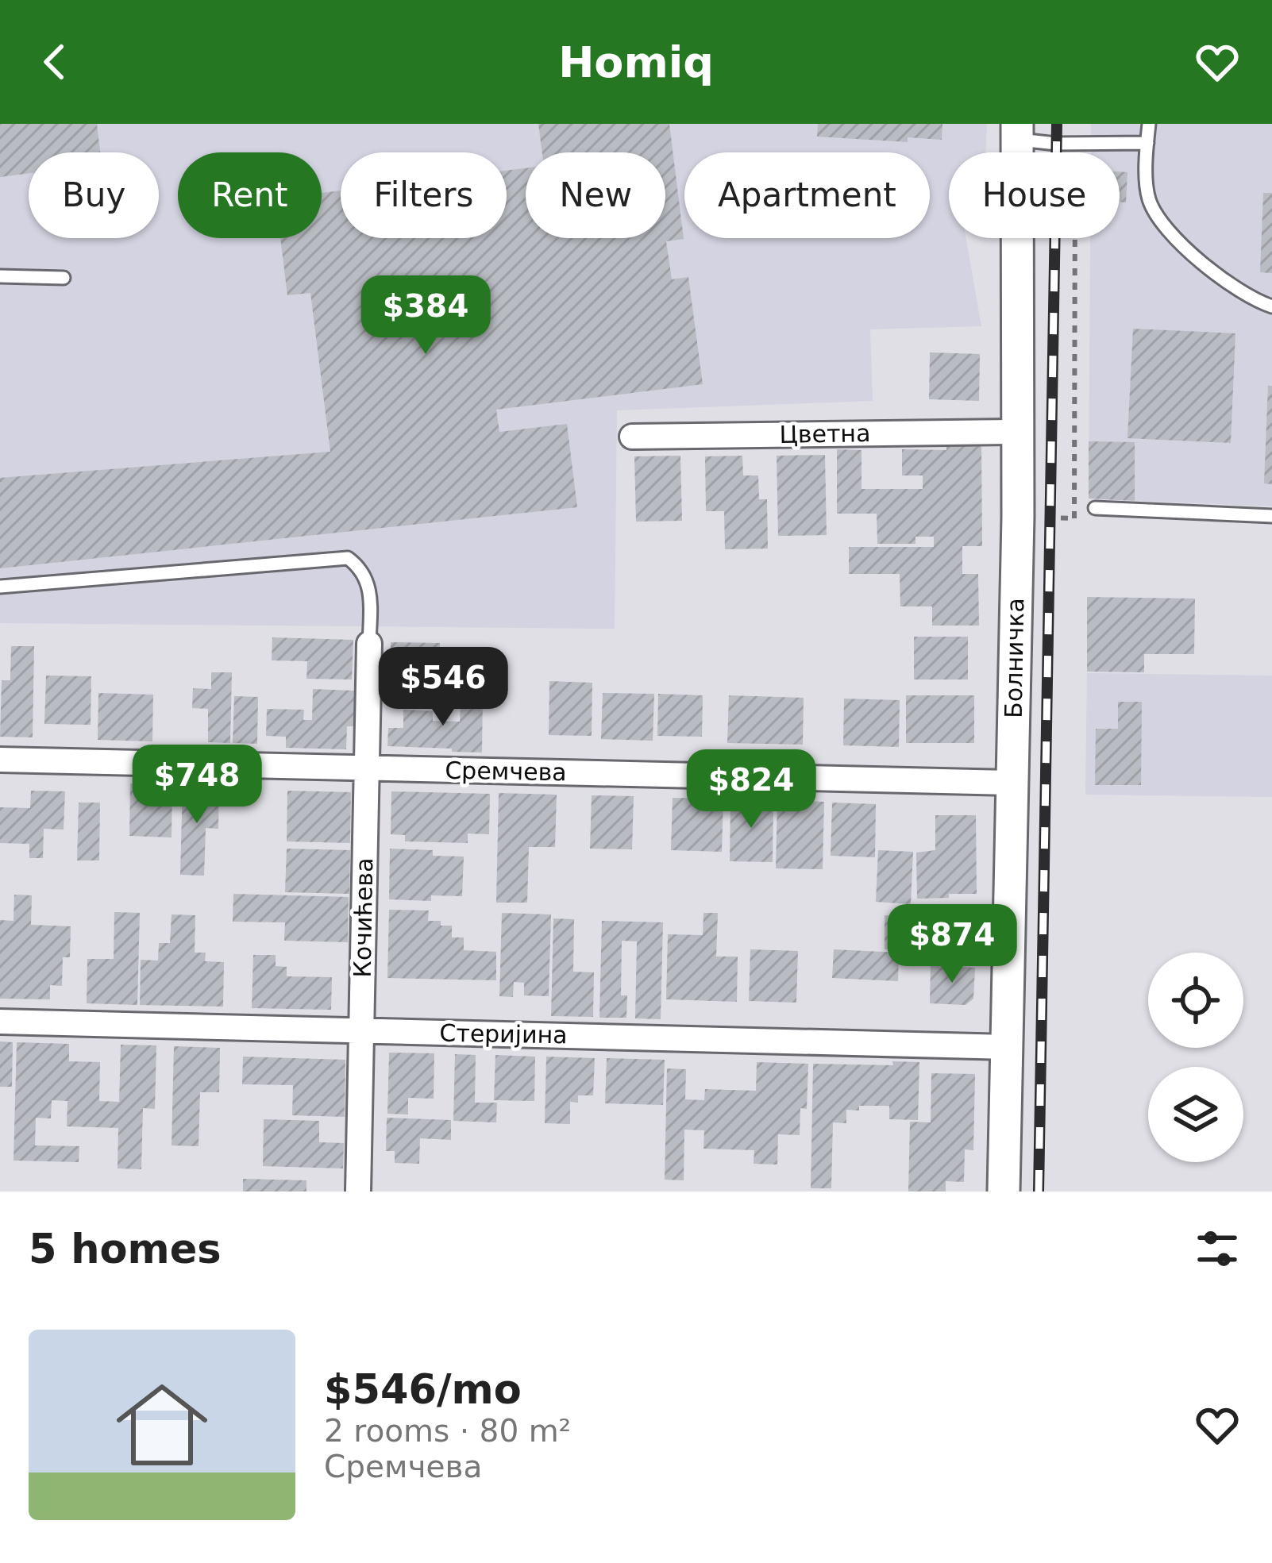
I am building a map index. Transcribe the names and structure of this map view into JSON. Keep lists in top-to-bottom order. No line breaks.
{"streets":{"street":["Цветна","Болничка","Сремчева","Кочићева","Стеријина"]},"crossings":[["Цветна","Болничка"],["Болничка","Сремчева"],["Болничка","Стеријина"],["Сремчева","Кочићева"],["Кочићева","Стеријина"]],"page":{"header":"Homiq","chip":["Buy","Rent","Filters","New","Apartment","House"],"price":["$384","$546","$748","$824","$874"],"heading":"5 homes","list":[{"name":"$546/mo","note":"2 rooms · 80 m² · Сремчева"}]}}
